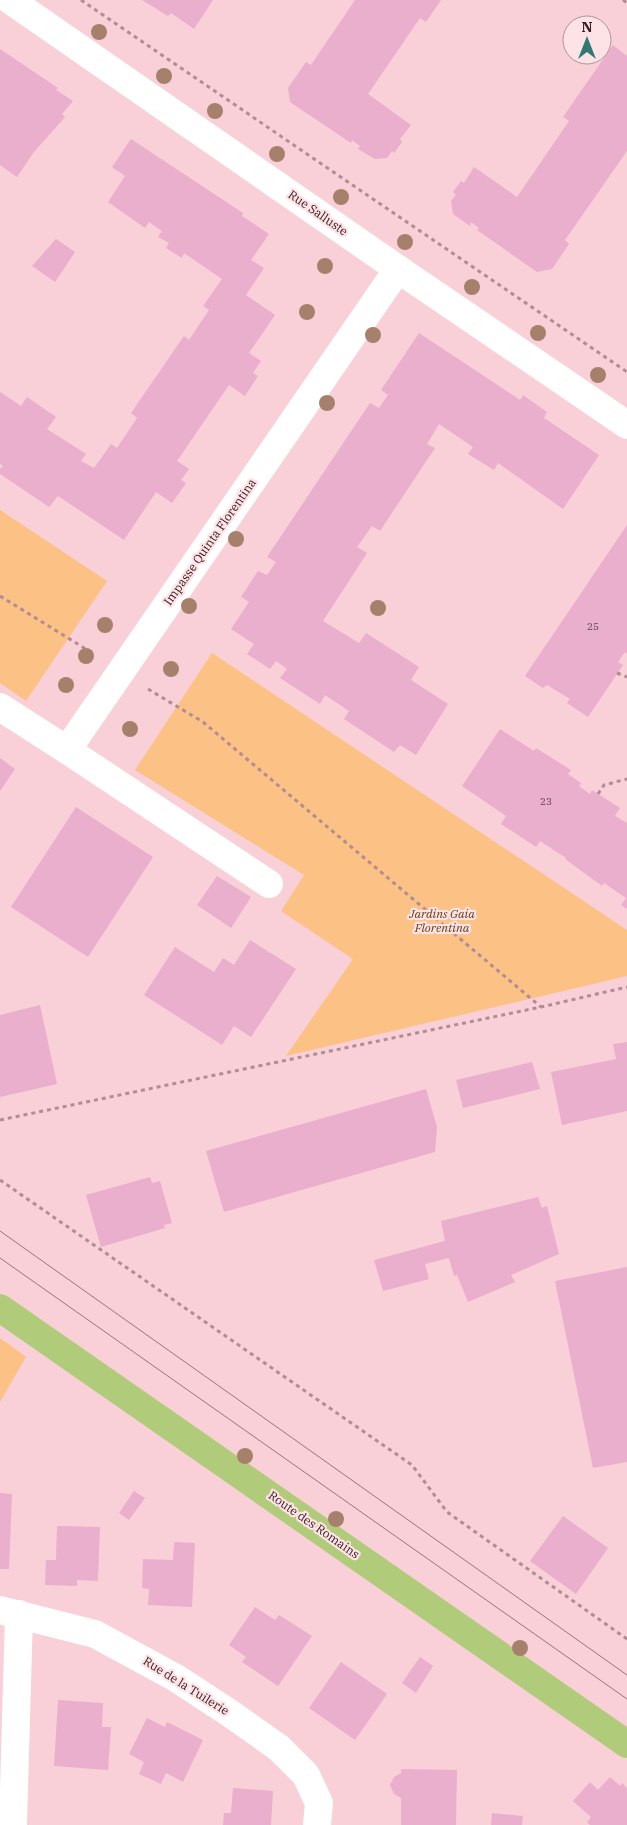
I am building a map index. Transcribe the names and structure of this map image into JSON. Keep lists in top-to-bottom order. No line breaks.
{"streets":{"main road":["Route des Romains"],"street":["Rue Salluste","Impasse Quinta Florentina","Rue de la Tuilerie"]},"crossings":[["Rue Salluste","Impasse Quinta Florentina"]],"parks":["Jardins Gaia Florentina"],"house_numbers":["25","23"],"north":"top"}
